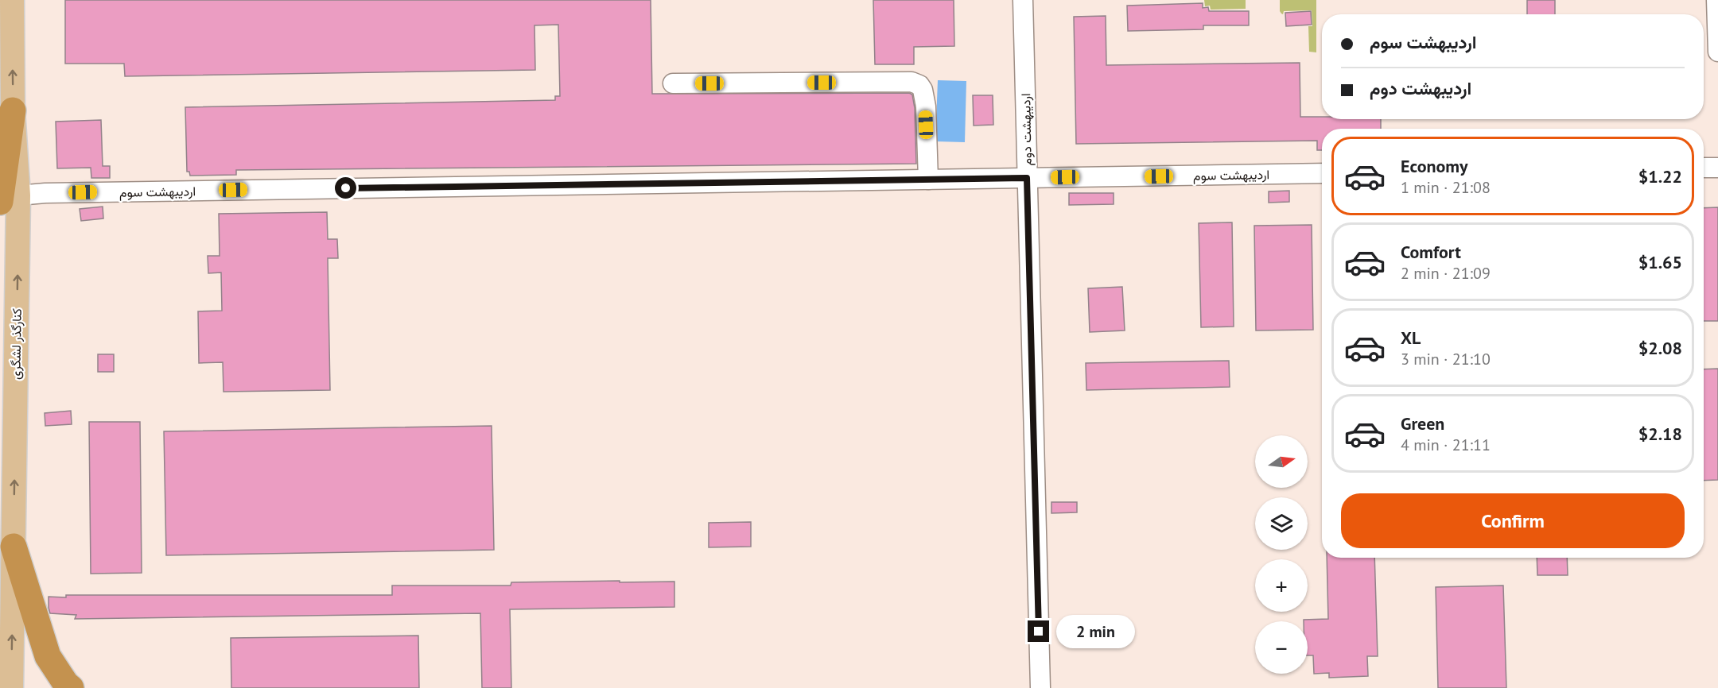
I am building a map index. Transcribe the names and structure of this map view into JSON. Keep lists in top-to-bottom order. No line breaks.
{"streets":{"main road":["کنارگذر لشگری"],"street":["اردیبهشت دوم","اردیبهشت سوم"]},"crossings":[["اردیبهشت دوم","اردیبهشت سوم"],["اردیبهشت سوم","کنارگذر لشگری"]],"one_way":["کنارگذر لشگری"],"north":"right","page":{"banner":["اردیبهشت سوم","اردیبهشت دوم"],"list":[{"name":"Economy","note":"1 min · 21:08","value":"$1.22"},{"name":"Comfort","note":"2 min · 21:09","value":"$1.65"},{"name":"XL","note":"3 min · 21:10","value":"$2.08"},{"name":"Green","note":"4 min · 21:11","value":"$2.18"}],"map_buttons":["+","−"],"buttons":"Confirm","bubble":"2 min"}}
